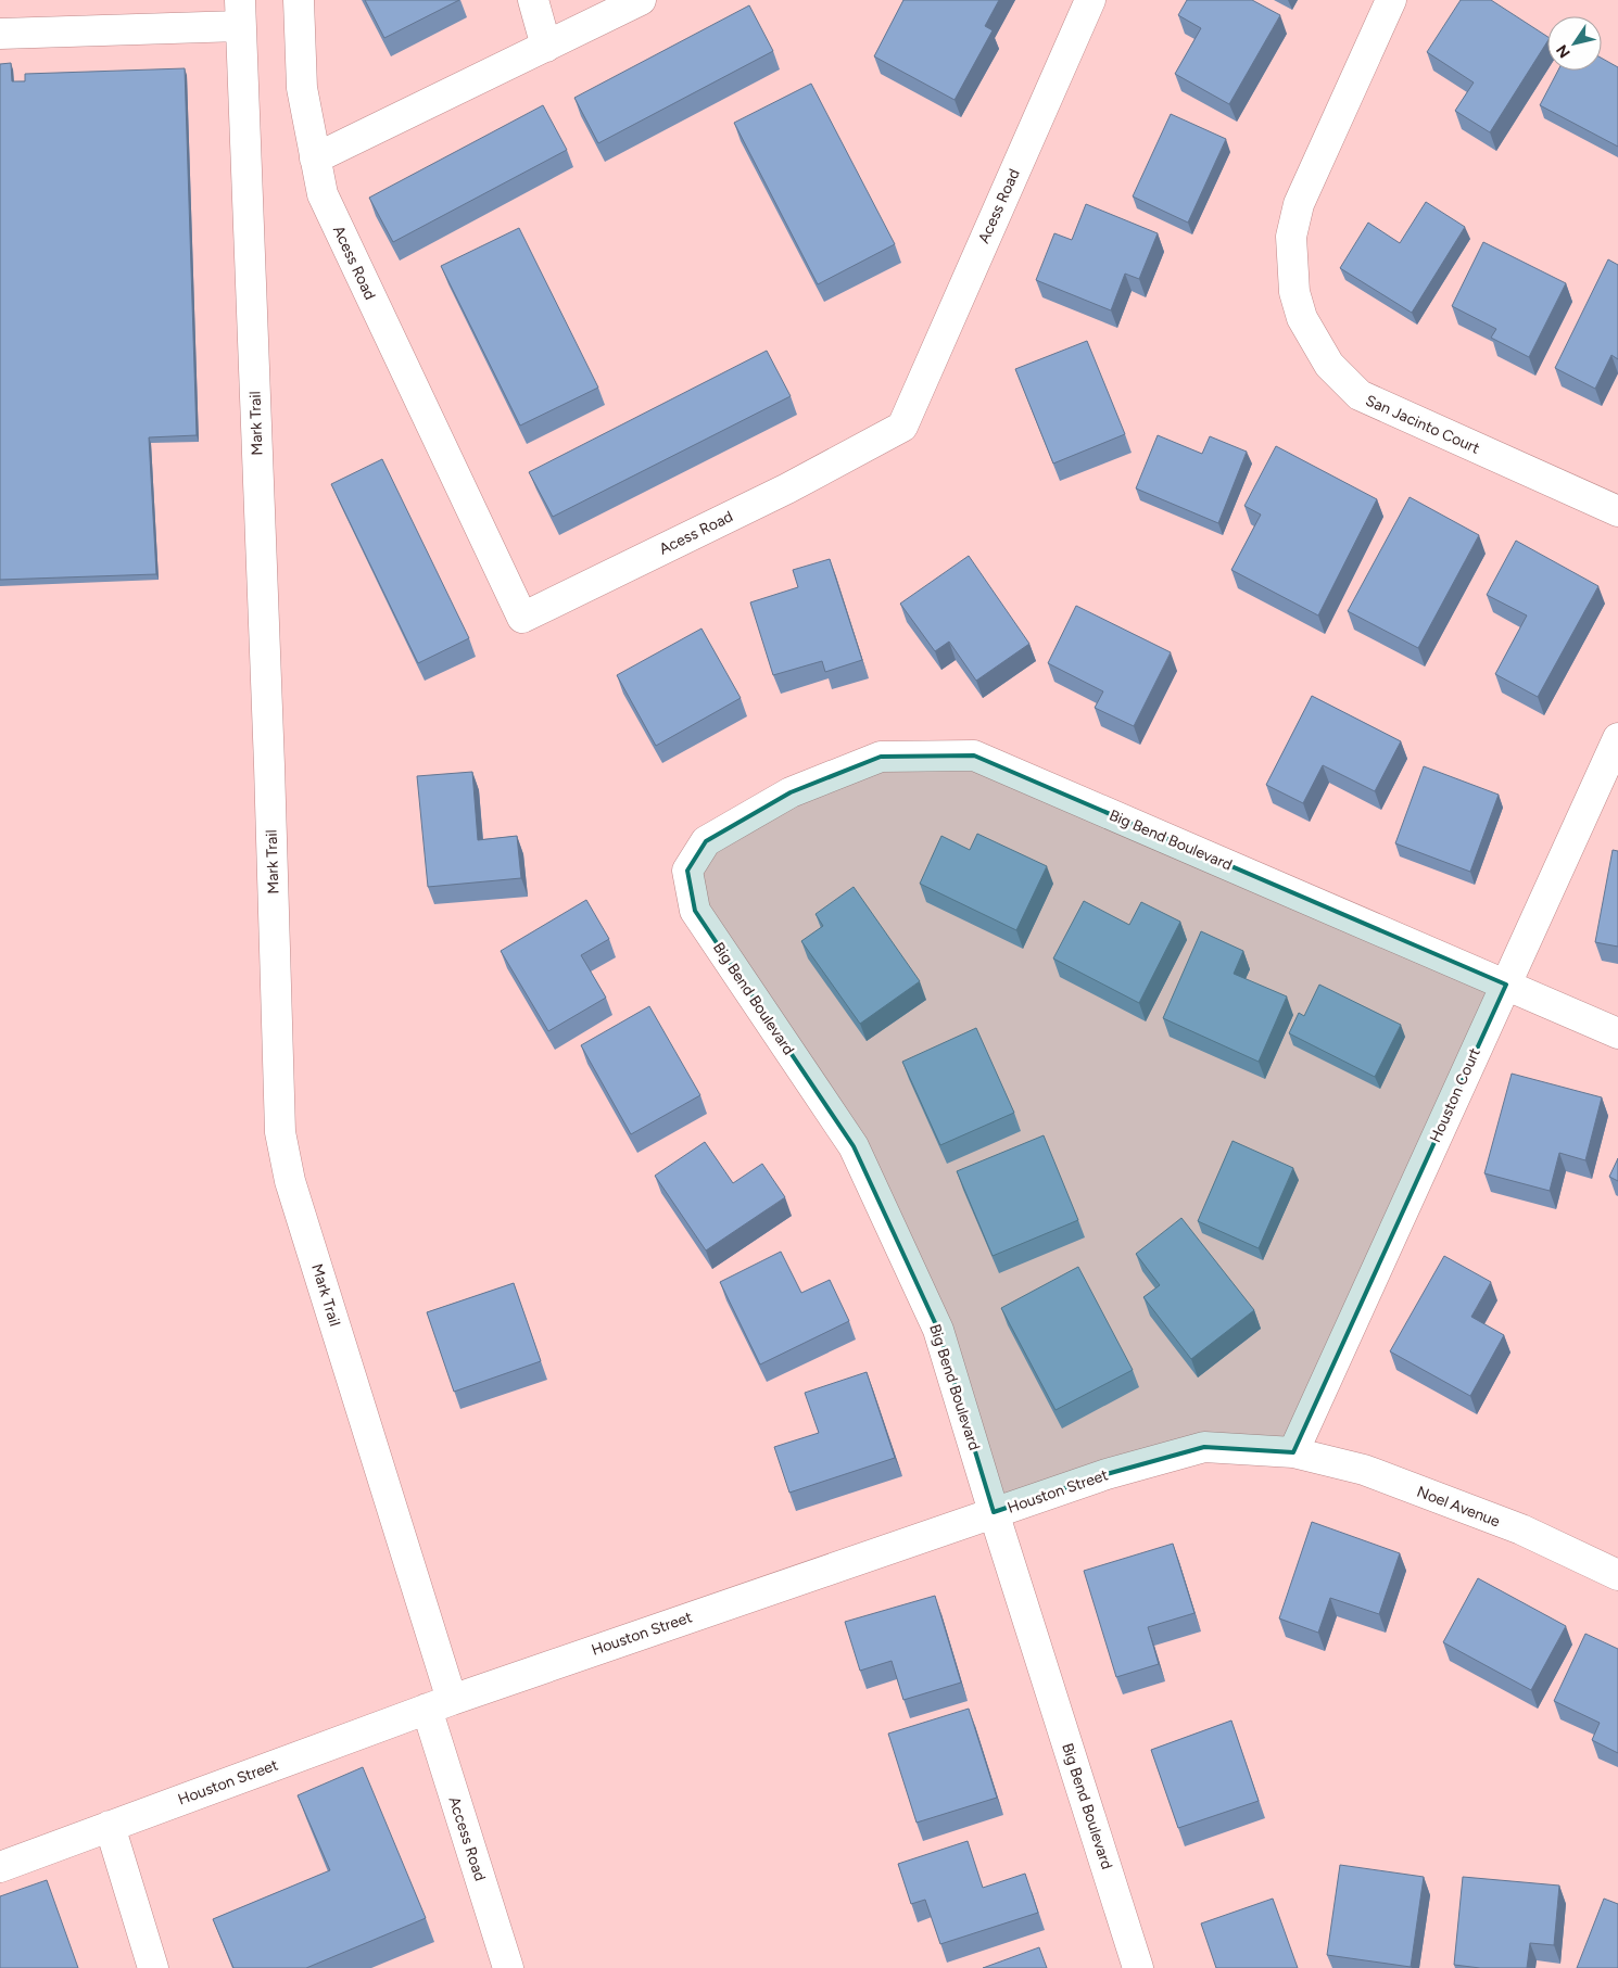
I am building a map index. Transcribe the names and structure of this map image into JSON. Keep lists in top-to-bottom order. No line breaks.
{"streets":{"street":["Acess Road","Mark Trail","San Jacinto Court","Big Bend Boulevard","Houston Court","Houston Street","Noel Avenue","Access Road"]},"crossings":[["Mark Trail","Houston Street"],["Mark Trail","Access Road"],["Big Bend Boulevard","Houston Court"],["Big Bend Boulevard","Houston Street"],["Houston Court","Houston Street"],["Houston Court","Noel Avenue"],["Houston Street","Noel Avenue"],["Houston Street","Access Road"]],"north":"bottom left"}
